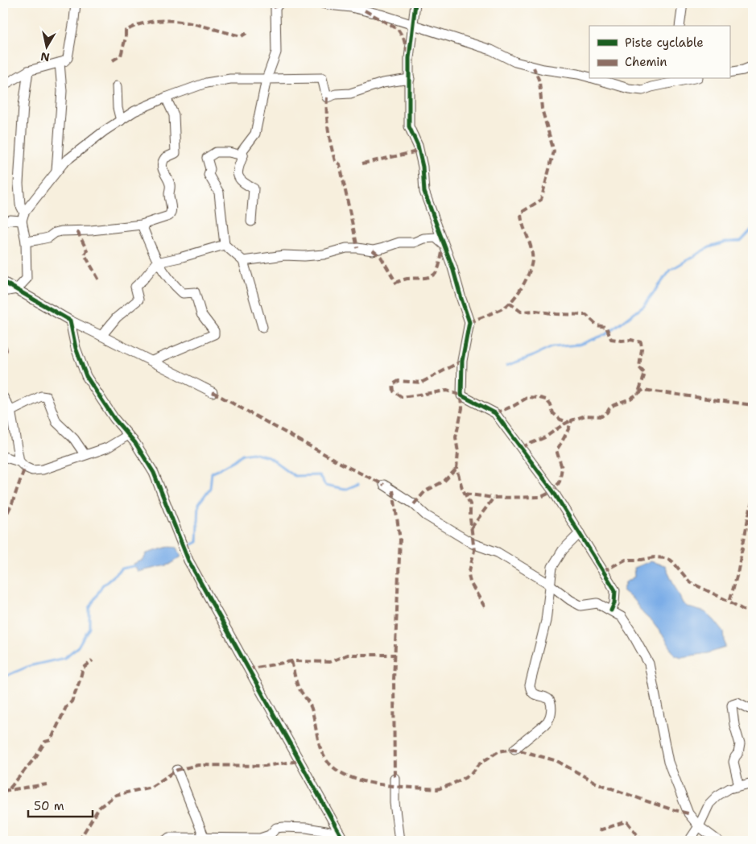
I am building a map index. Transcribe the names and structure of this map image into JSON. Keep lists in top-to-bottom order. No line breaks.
{"legend":["Piste cyclable","Chemin"],"scale_bar":"50 m","north":"bottom"}
